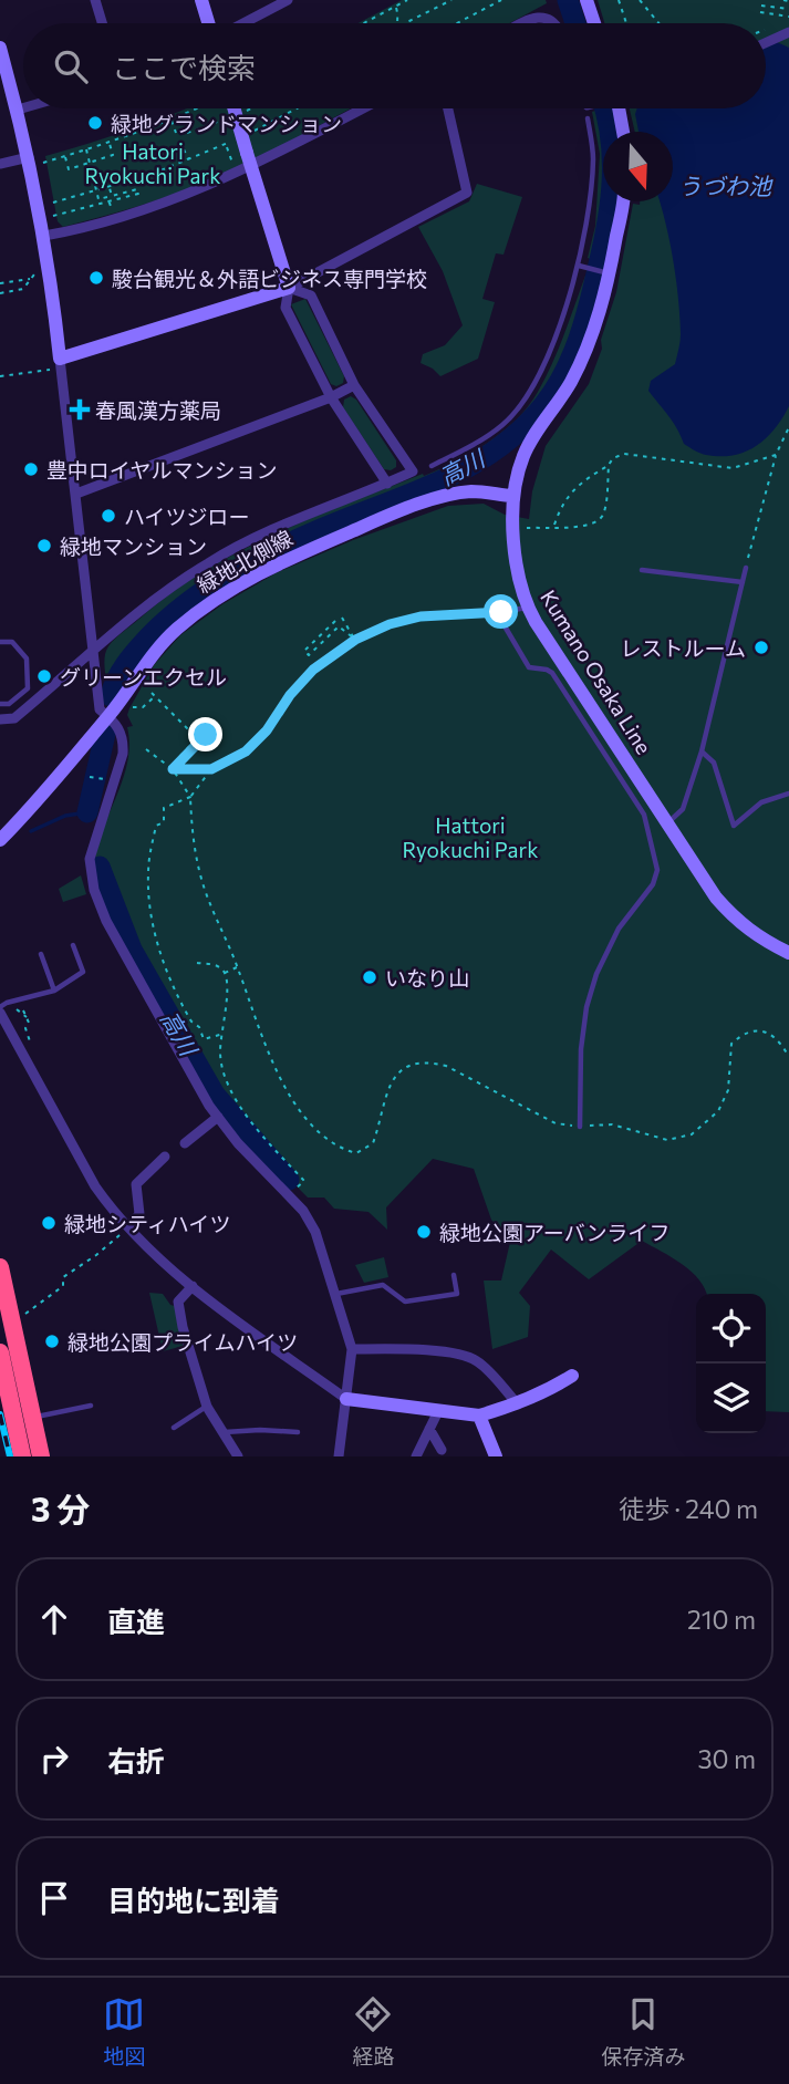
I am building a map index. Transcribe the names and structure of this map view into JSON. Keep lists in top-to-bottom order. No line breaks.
{"streets":{"street":["緑地北側線","Kumano Osaka Line"]},"crossings":[["緑地北側線","Kumano Osaka Line"]],"water":["うづわ池","高川"],"parks":["Hatori Ryokuchi Park","Hattori Ryokuchi Park"],"places":{"other":["緑地グランドマンション","駿台観光＆外語ビジネス専門学校","豊中ロイヤルマンション","ハイツジロー","緑地マンション","レストルーム","グリーンエクセル","いなり山","緑地シティハイツ","緑地公園アーバンライフ","緑地公園プライムハイツ"],"health":["春風漢方薬局"]},"north":"bottom","page":{"search":"ここで検索","heading":["3 分","徒歩 · 240 m"],"list":[["直進","210 m"],["右折","30 m"],"目的地に到着"],"nav":["地図","経路","保存済み"]}}
